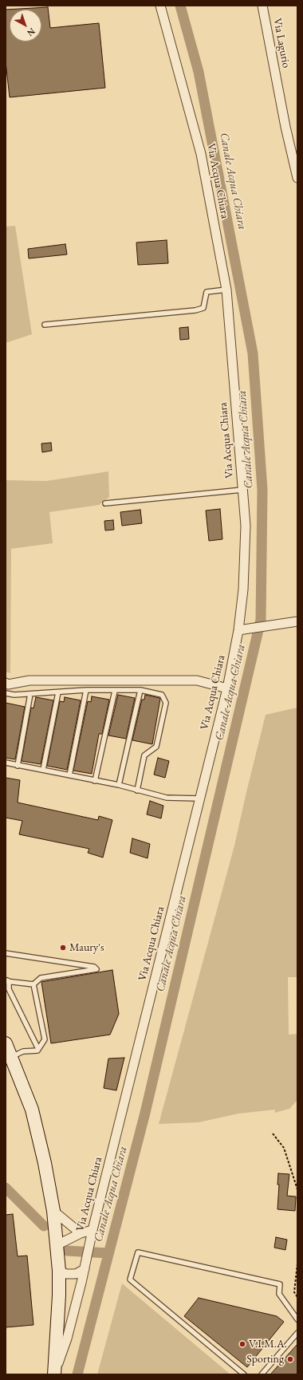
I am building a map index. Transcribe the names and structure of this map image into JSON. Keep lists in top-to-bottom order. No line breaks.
{"streets":{"street":["Via Lagurio","Via Acqua Chiara"]},"water":["Canale Acqua Chiara"],"places":["Maury's","V.I.M.A.","Sporting"],"north":"bottom right"}
